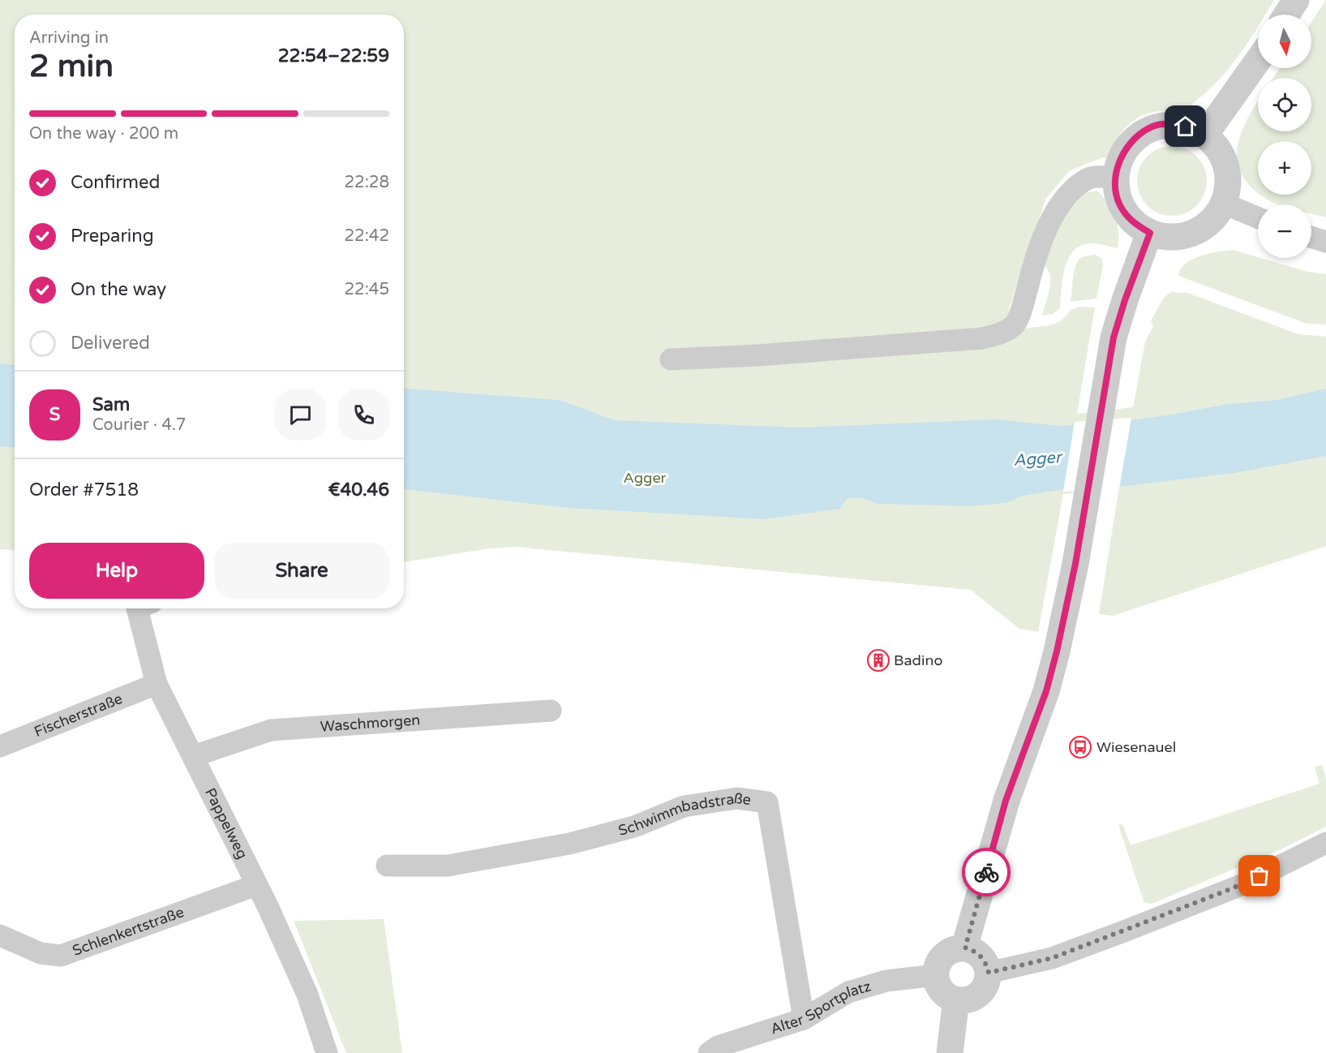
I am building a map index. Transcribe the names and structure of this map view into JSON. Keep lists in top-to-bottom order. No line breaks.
{"streets":{"street":["Fischerstraße","Waschmorgen","Schwimmbadstraße","Pappelweg","Schlenkertstraße","Alter Sportplatz"]},"crossings":[["Fischerstraße","Pappelweg"],["Waschmorgen","Pappelweg"],["Schwimmbadstraße","Alter Sportplatz"],["Pappelweg","Schlenkertstraße"]],"water":["Agger"],"parks":["Agger"],"places":{"building":["Badino"],"bus stop":["Wiesenauel"]},"north":"bottom","page":{"map_buttons":["+","−"],"heading":["2 min","Arriving in","22:54–22:59"],"panel":["Sam","Courier · 4.7","Order #7518","€40.46"],"bar":"On the way · 200 m","list":[["Confirmed","22:28"],["Preparing","22:42"],["On the way","22:45"],"Delivered"],"round":"S","buttons":["Help","Share"]}}
